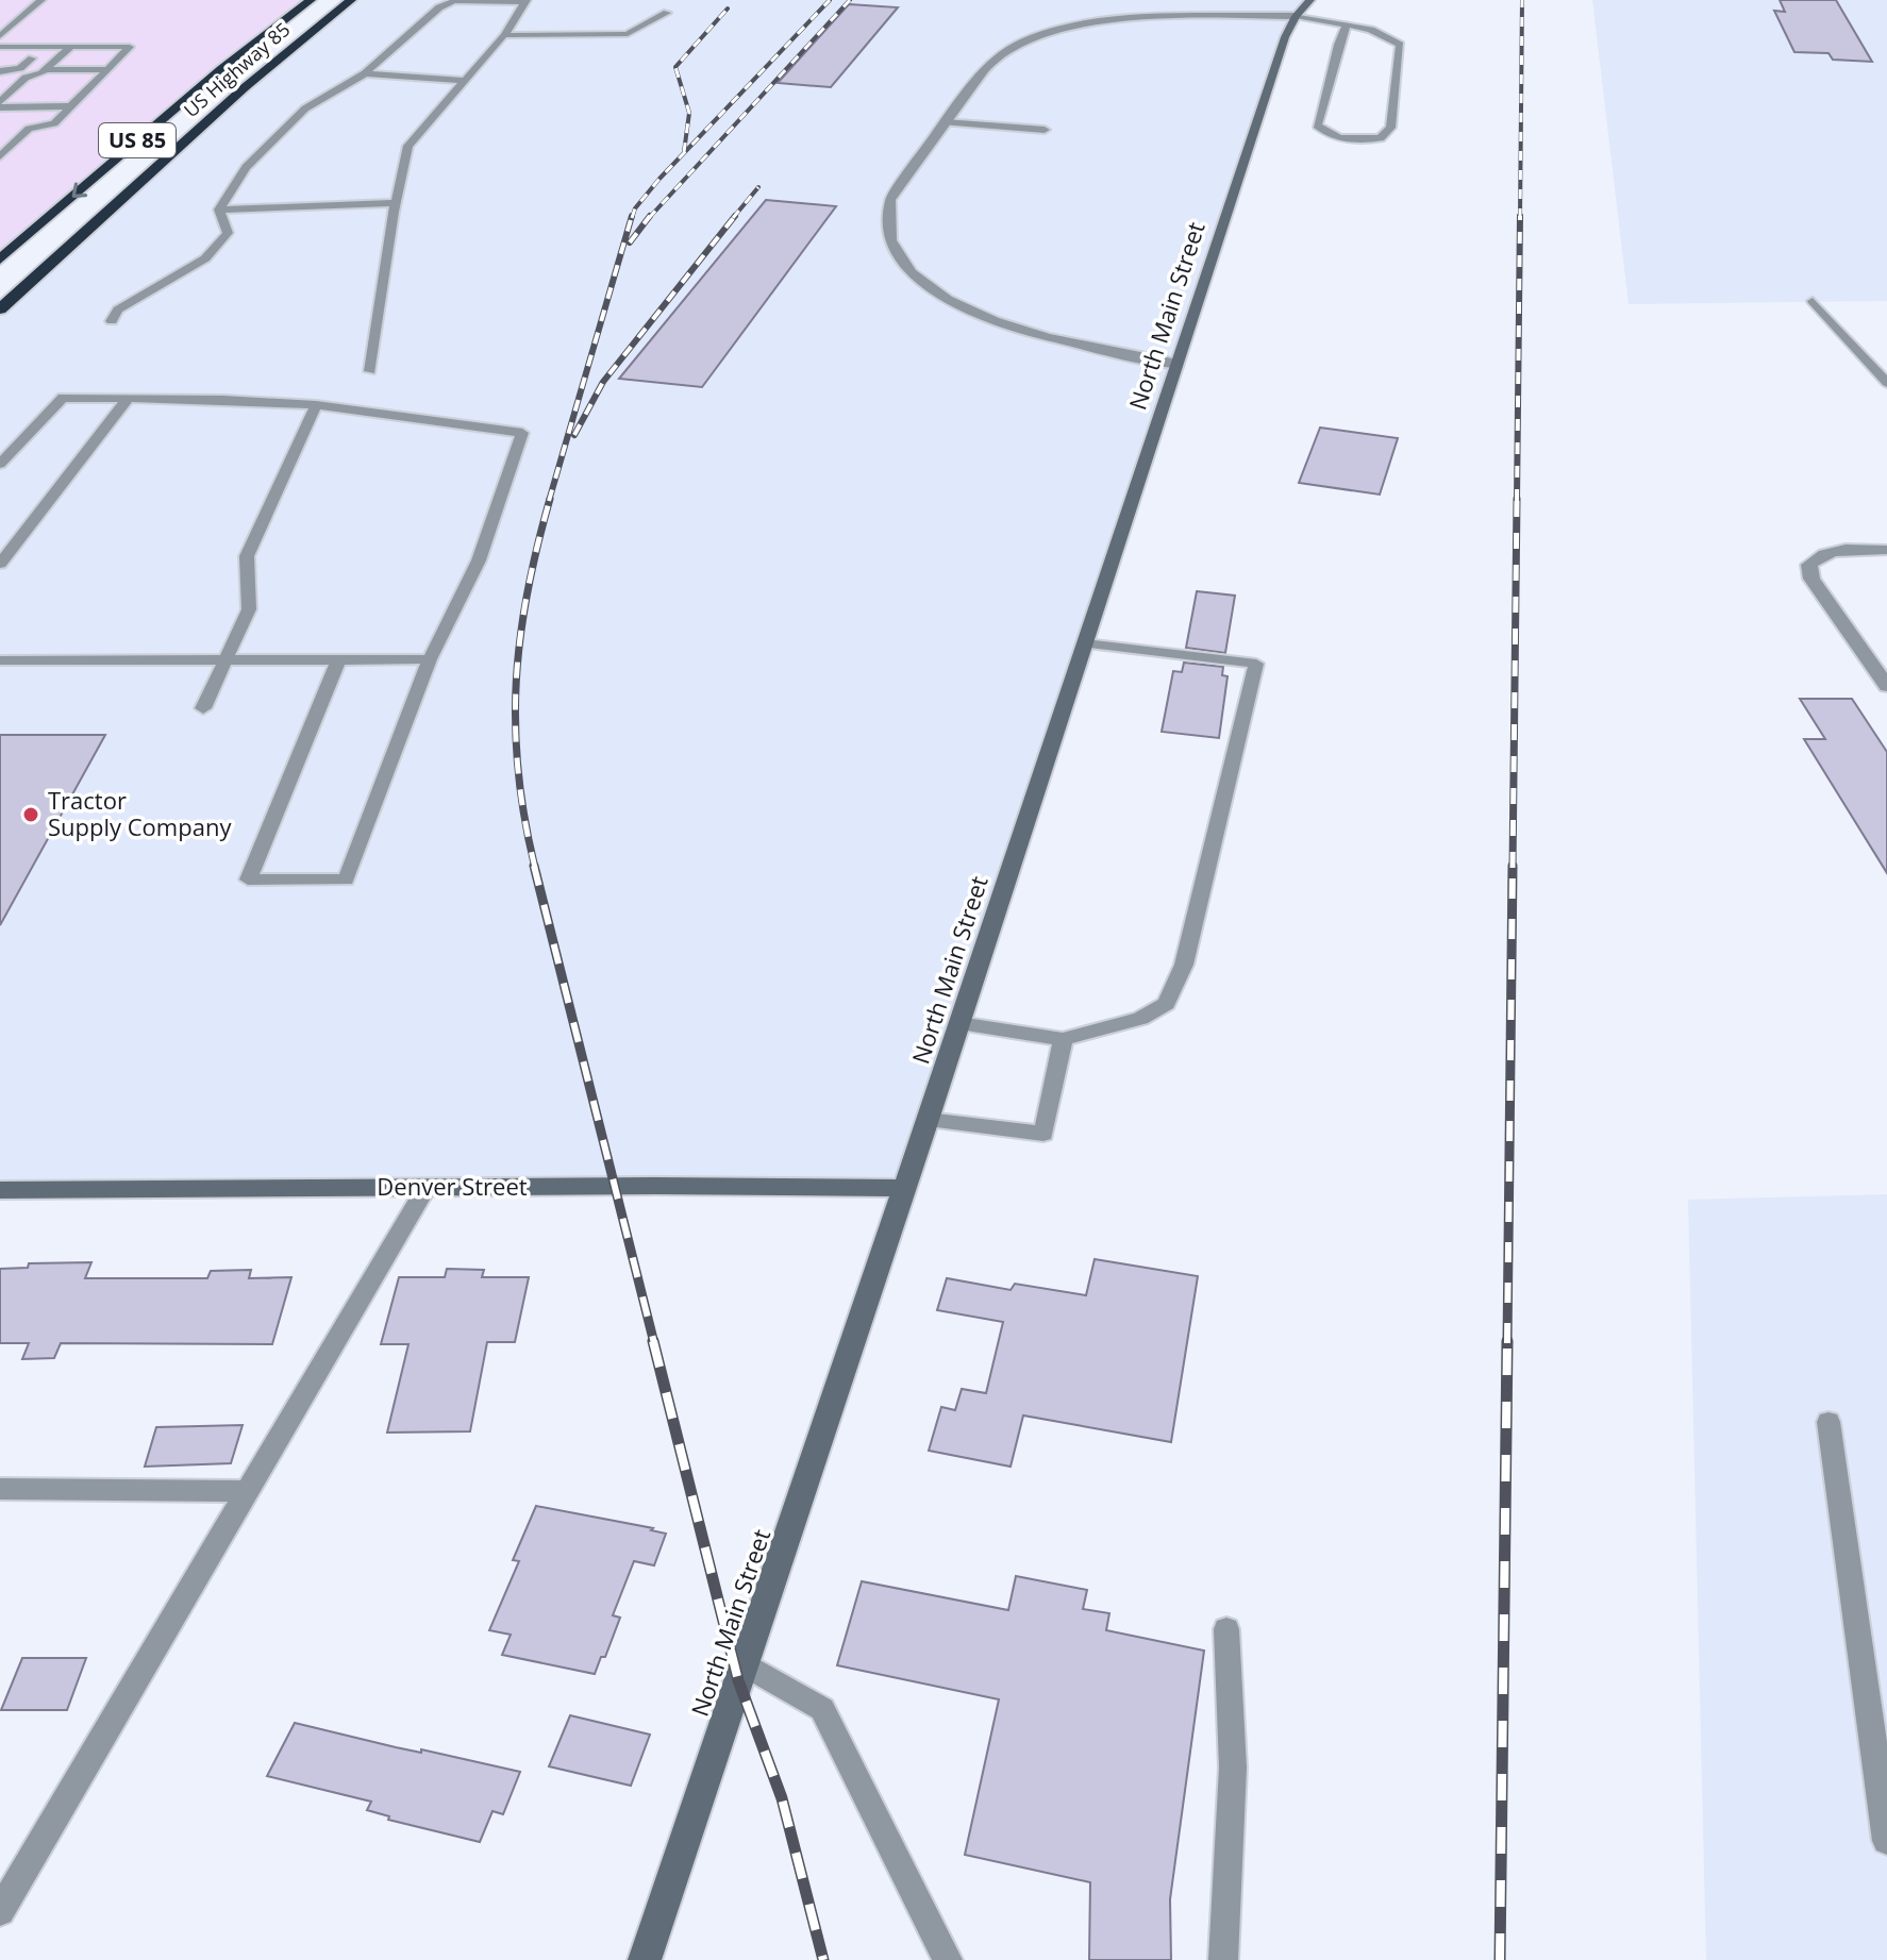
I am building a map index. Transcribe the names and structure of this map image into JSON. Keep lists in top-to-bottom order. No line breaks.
{"streets":{"highway":["US Highway 85","US 85"],"street":["North Main Street","Denver Street"]},"crossings":[["North Main Street","Denver Street"]],"places":["Tractor Supply Company"]}
